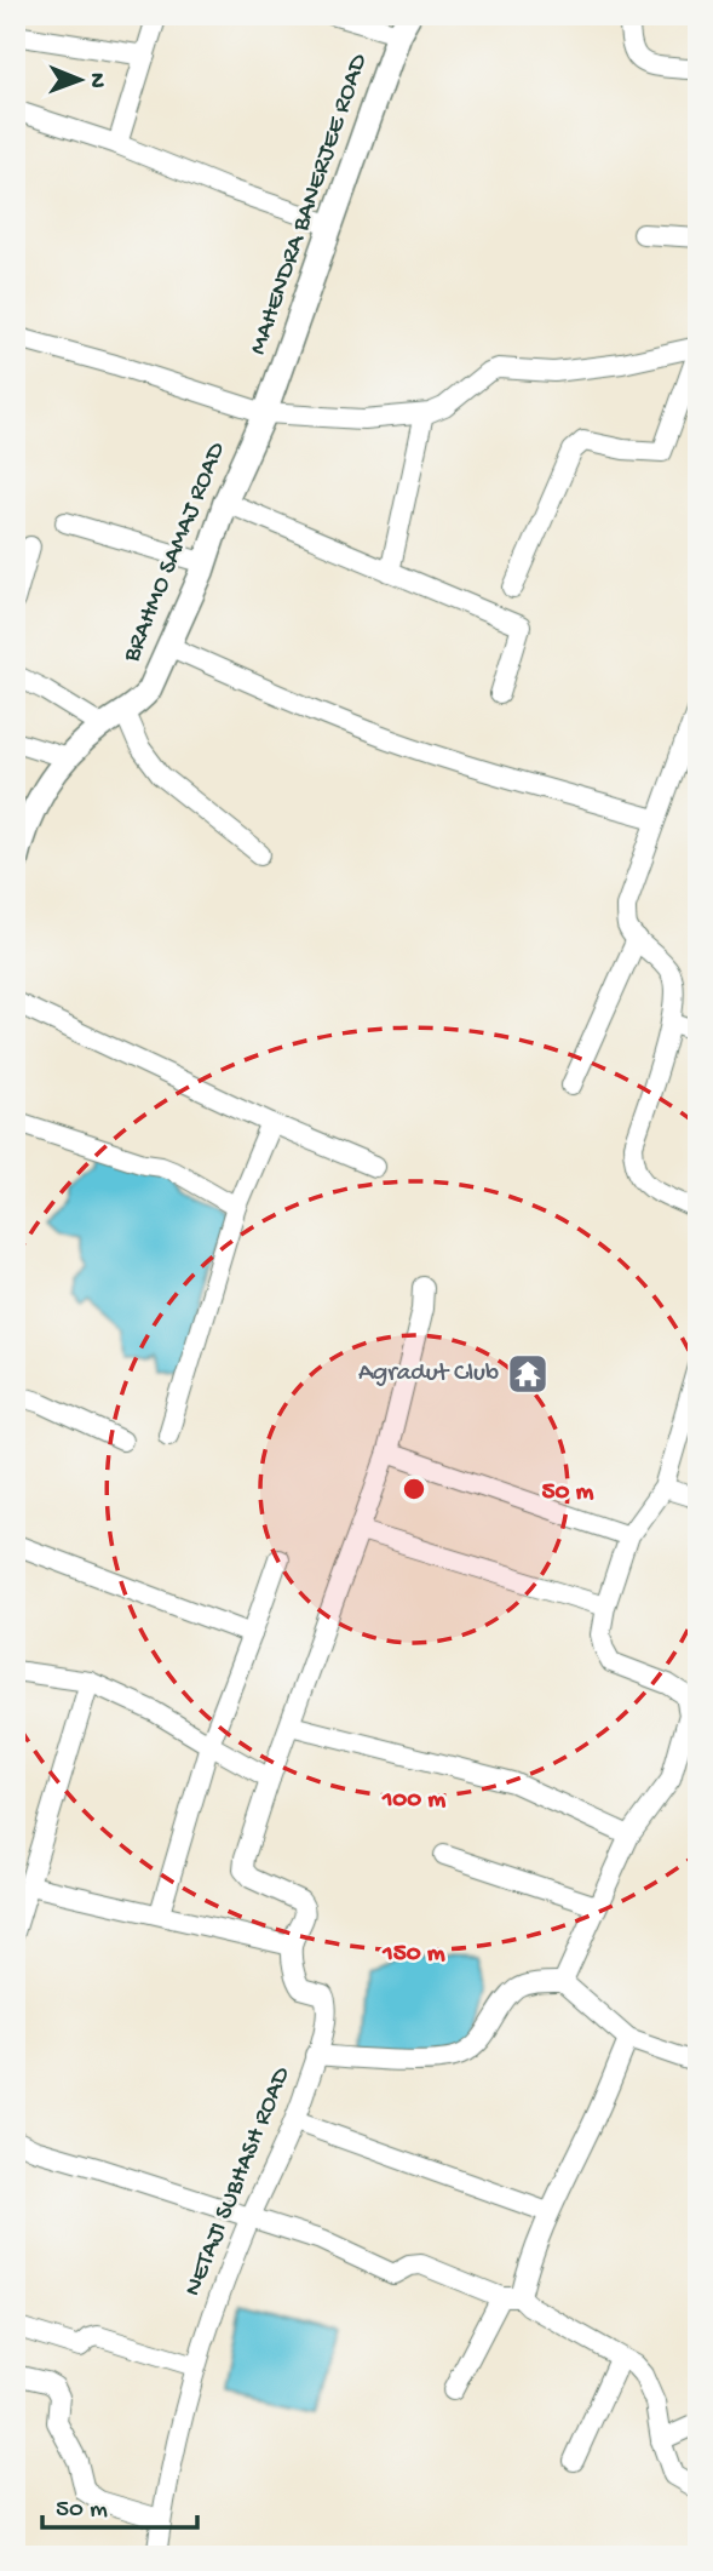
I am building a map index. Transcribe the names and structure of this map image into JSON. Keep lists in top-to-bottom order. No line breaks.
{"streets":{"street":["MAHENDRA BANERJEE ROAD","BRAHMO SAMAJ ROAD","NETAJI SUBHASH ROAD"]},"crossings":[["MAHENDRA BANERJEE ROAD","BRAHMO SAMAJ ROAD"]],"places":{"temple":["Agradut Club"]},"scale_bar":"50 m","north":"right","rings":["50 m","100 m","150 m"]}
